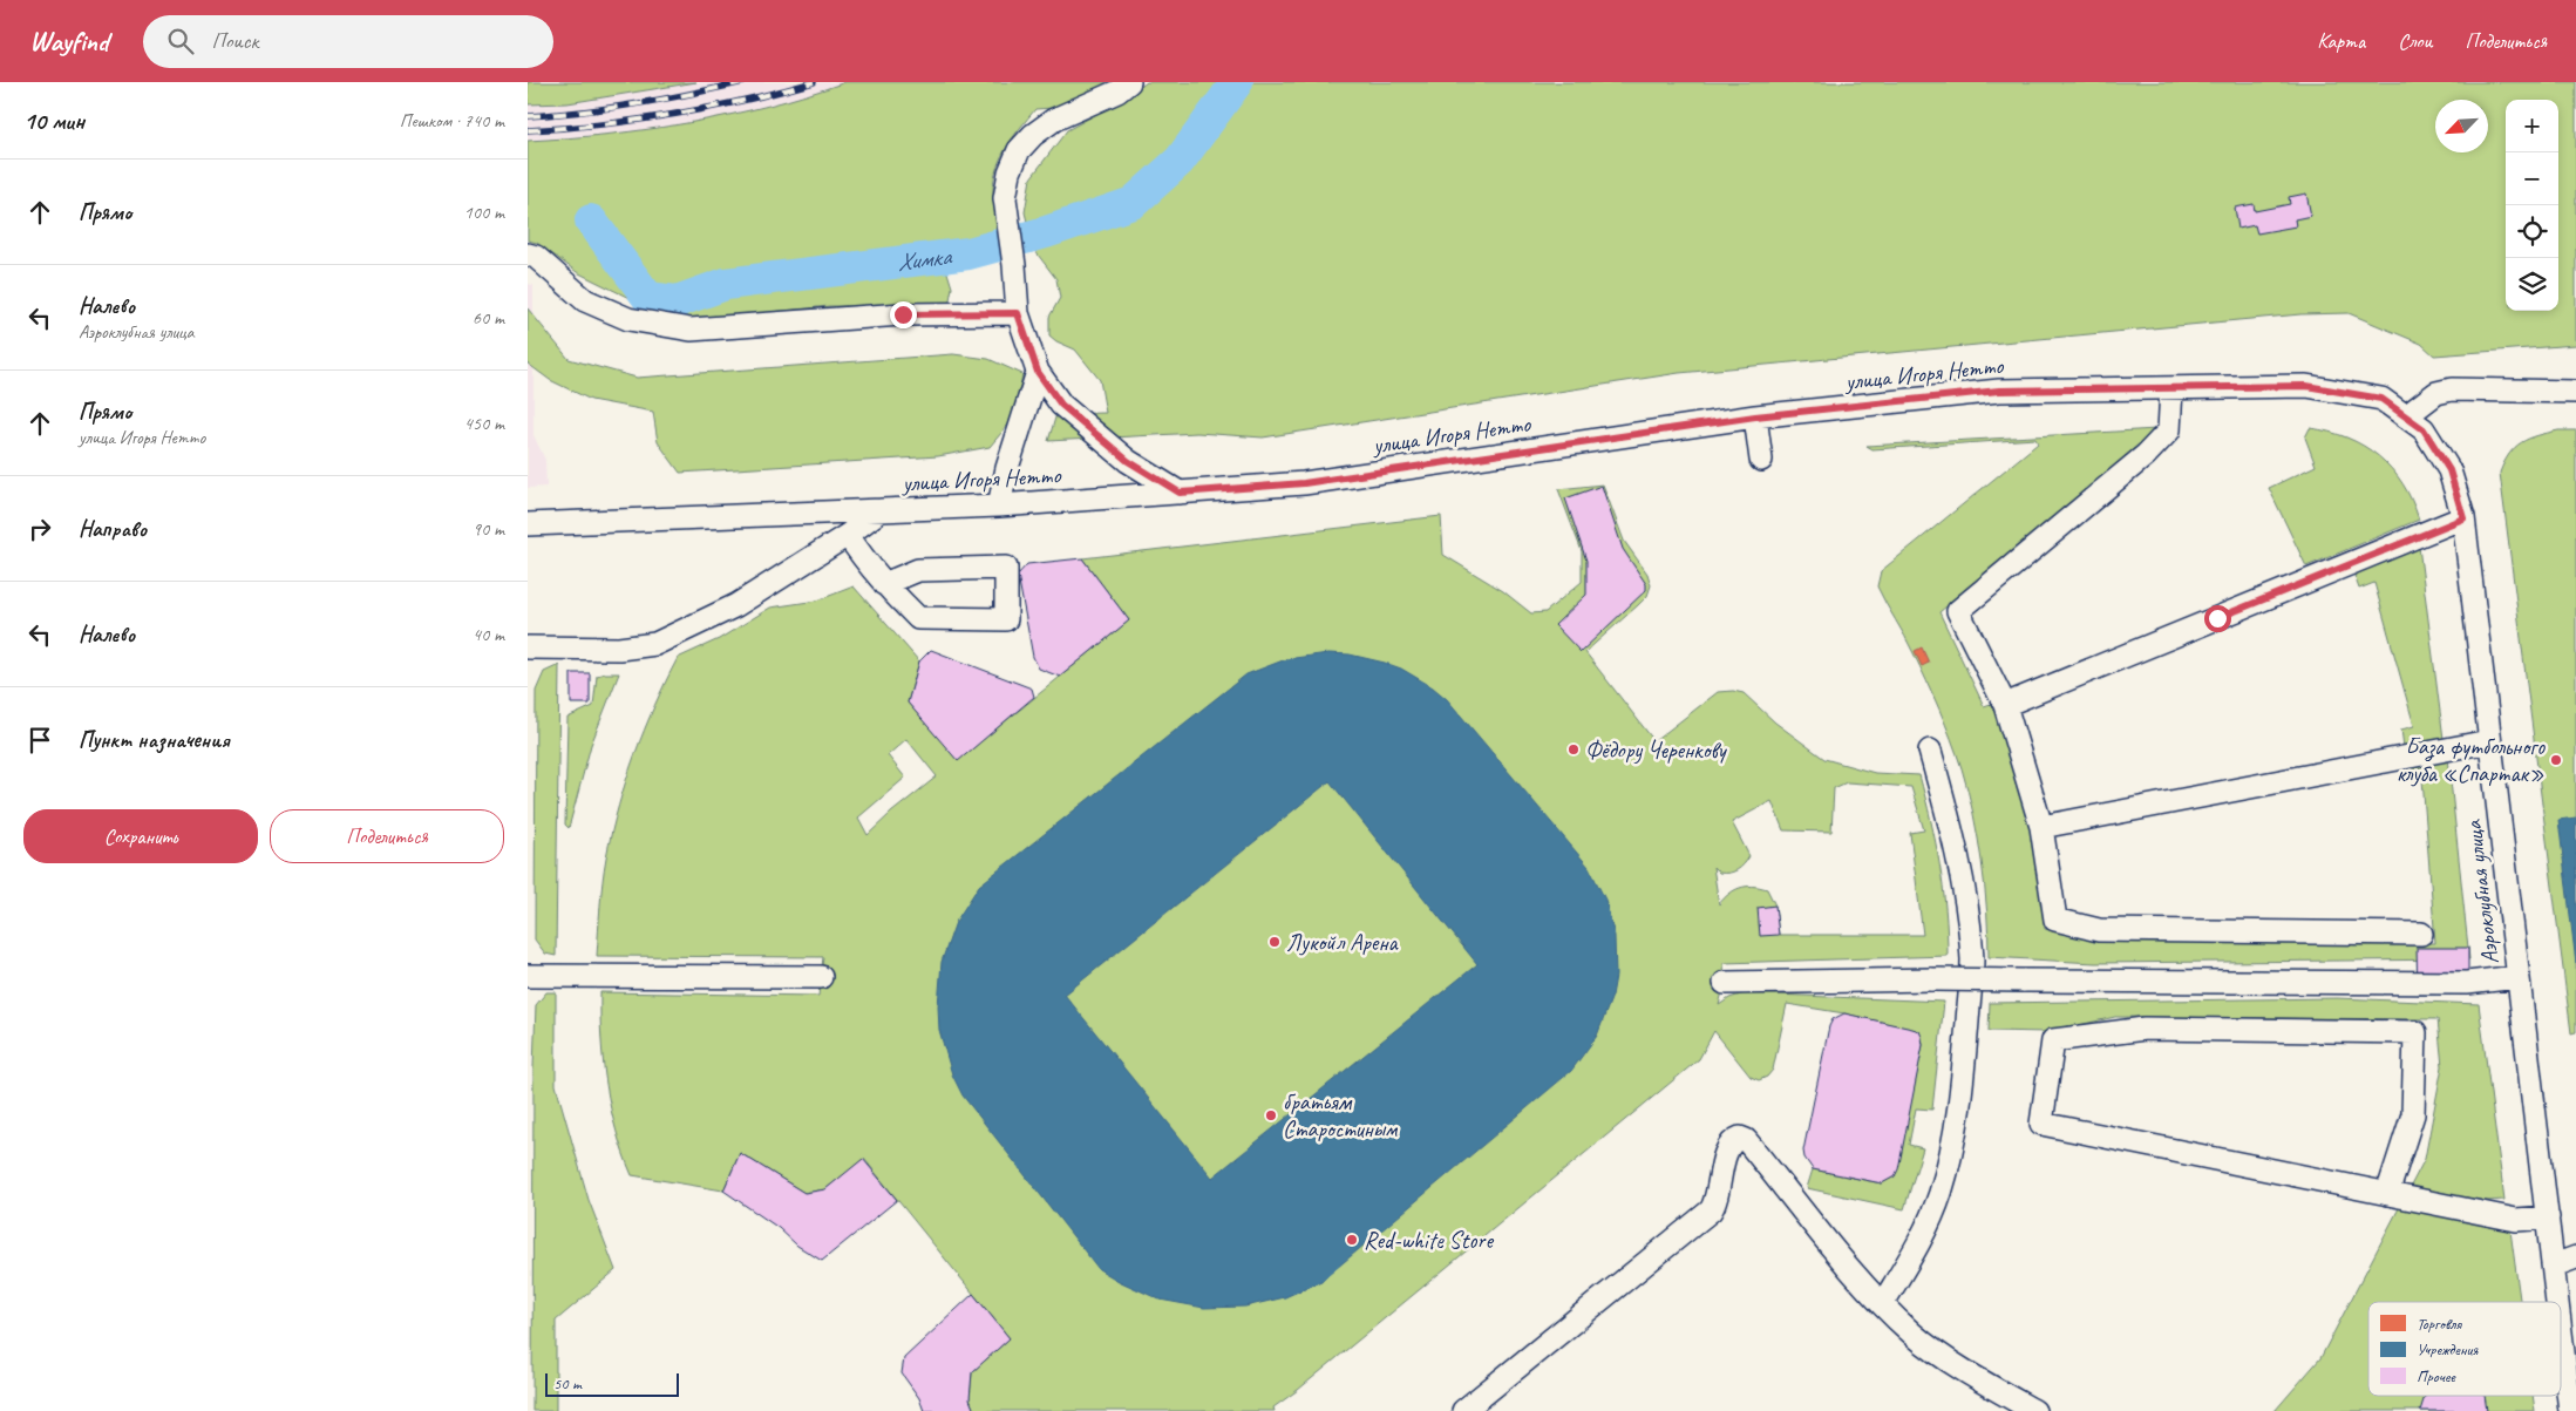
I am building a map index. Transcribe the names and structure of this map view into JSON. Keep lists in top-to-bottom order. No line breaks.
{"streets":{"street":["улица Игоря Нетто","Аэроклубная улица"]},"crossings":[["улица Игоря Нетто","Аэроклубная улица"]],"water":["Химка"],"places":["Фёдору Черенкову","База футбольного клуба «Спартак»","Лукойл Арена","братьям Старостиным","Red-white Store"],"legend":["Торговля","Учреждения","Прочее"],"scale_bar":"50 m","north":"bottom left","page":{"header":"Wayfind","search":"Поиск","nav":["Карта","Слои","Поделиться"],"heading":["10 мин","Пешком · 740 m"],"map_buttons":["+","−"],"list":[["Прямо","100 m"],["Налево","Аэроклубная улица","60 m"],["Прямо","улица Игоря Нетто","450 m"],["Направо","90 m"],["Налево","40 m"],"Пункт назначения"],"buttons":["Сохранить","Поделиться"],"scale":"50 m"}}
